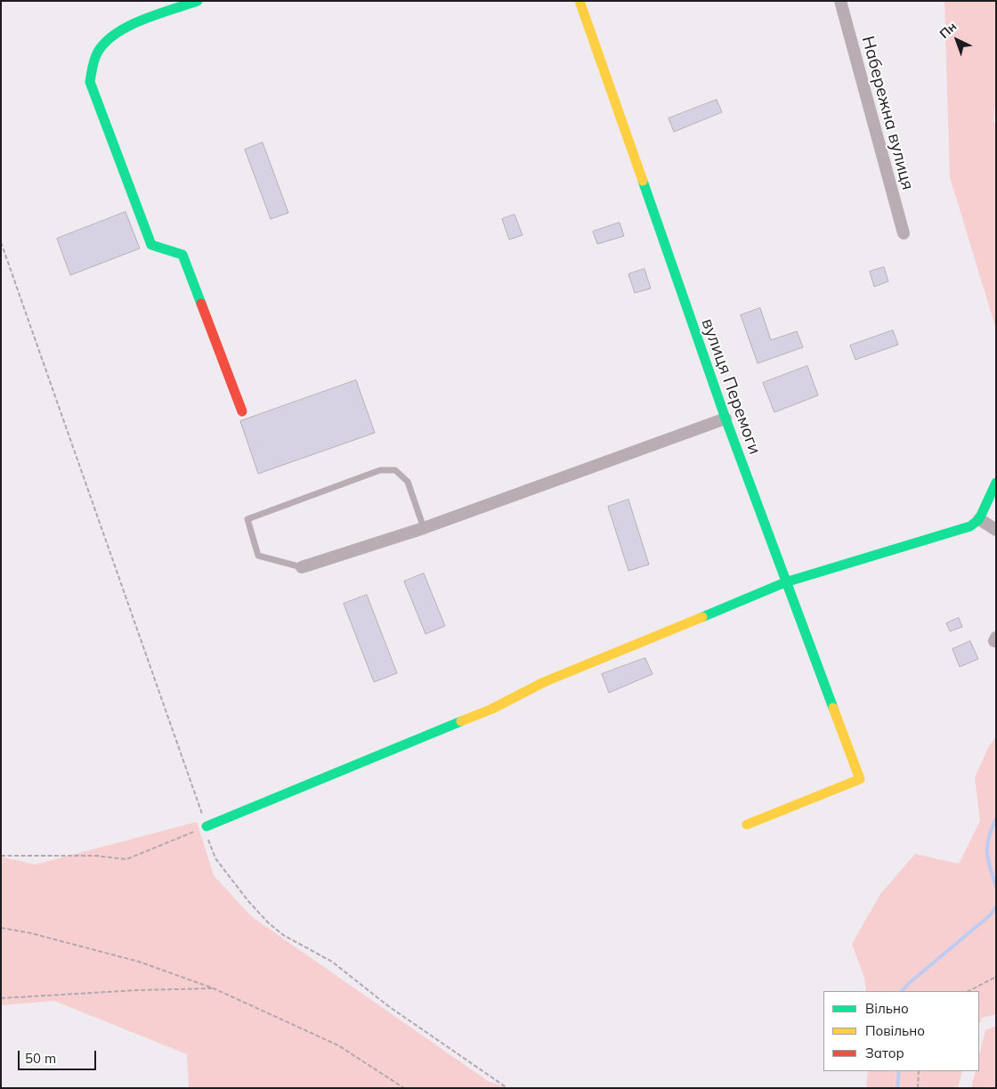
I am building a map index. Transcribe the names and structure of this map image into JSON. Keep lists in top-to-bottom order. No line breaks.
{"streets":{"street":["Набережна вулиця","вулиця Перемоги"]},"legend":["Вільно","Повільно","Затор"],"scale_bar":"50 m","north":"top left"}
